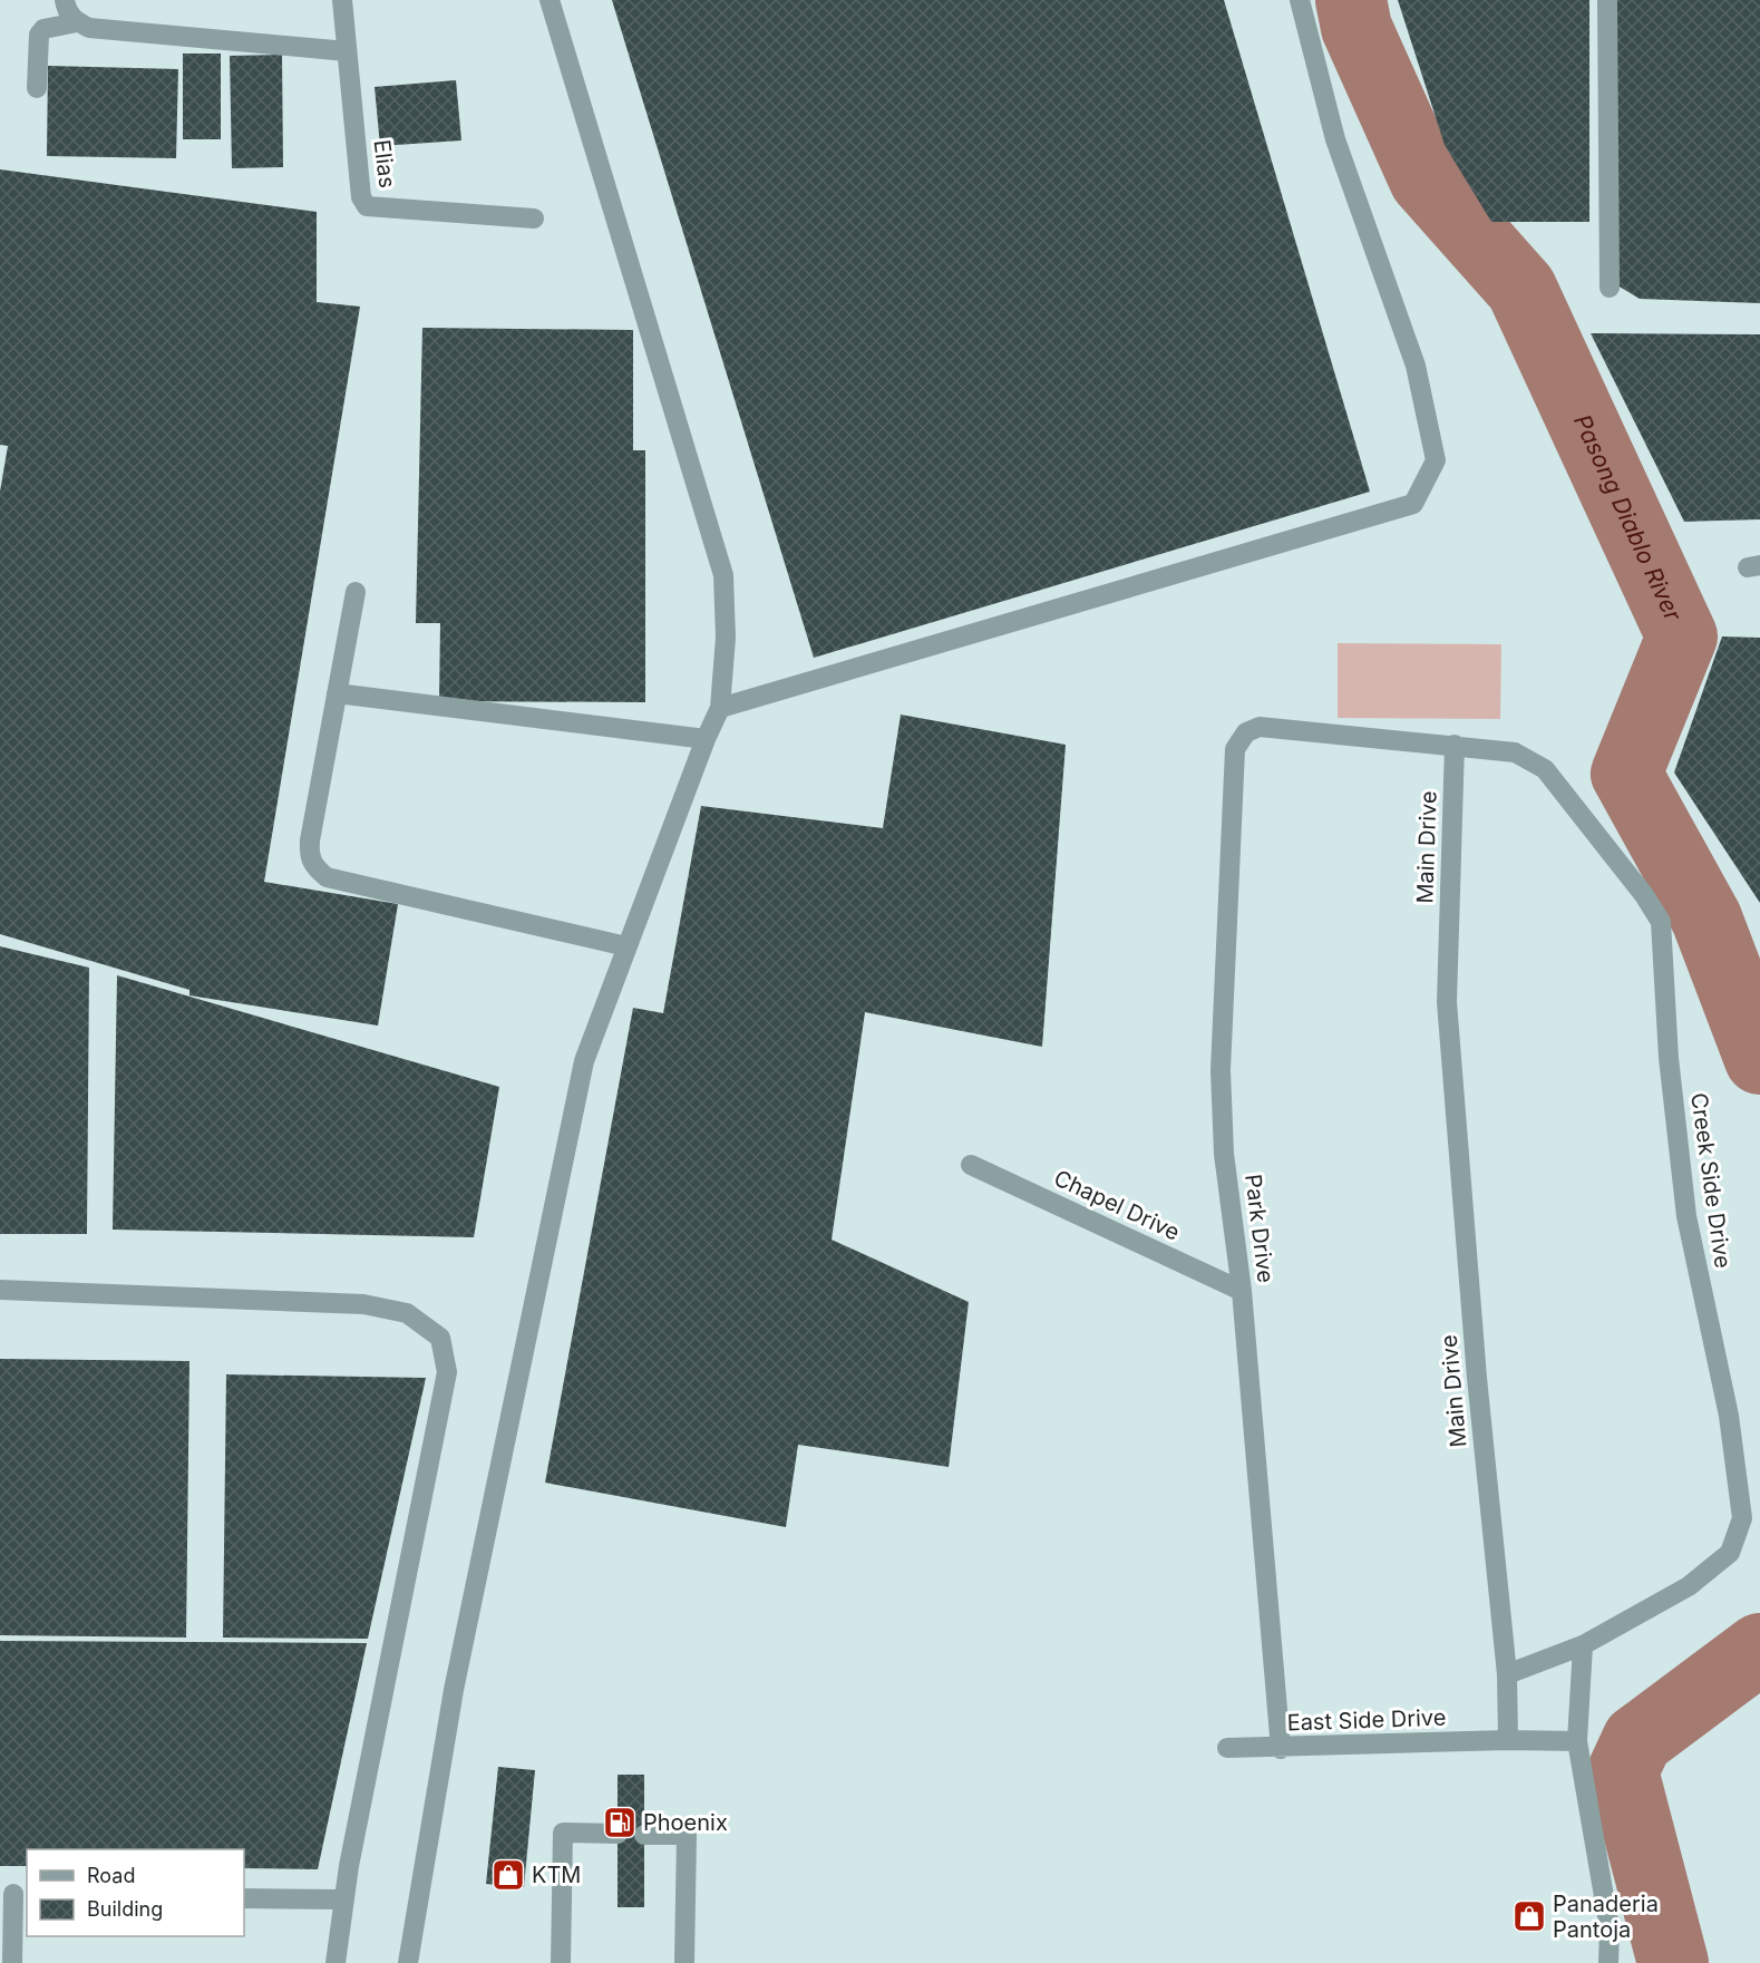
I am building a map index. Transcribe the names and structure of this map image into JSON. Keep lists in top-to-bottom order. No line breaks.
{"streets":{"street":["Elias","Main Drive","Creek Side Drive","Chapel Drive","Park Drive","East Side Drive"]},"crossings":[["Main Drive","Creek Side Drive"],["Main Drive","East Side Drive"],["Creek Side Drive","Park Drive"],["Chapel Drive","Park Drive"],["Park Drive","East Side Drive"]],"water":["Pasong Diablo River"],"places":{"fuel station":["Phoenix"],"shop":["KTM","Panaderia Pantoja"]},"legend":["Road","Building"]}
